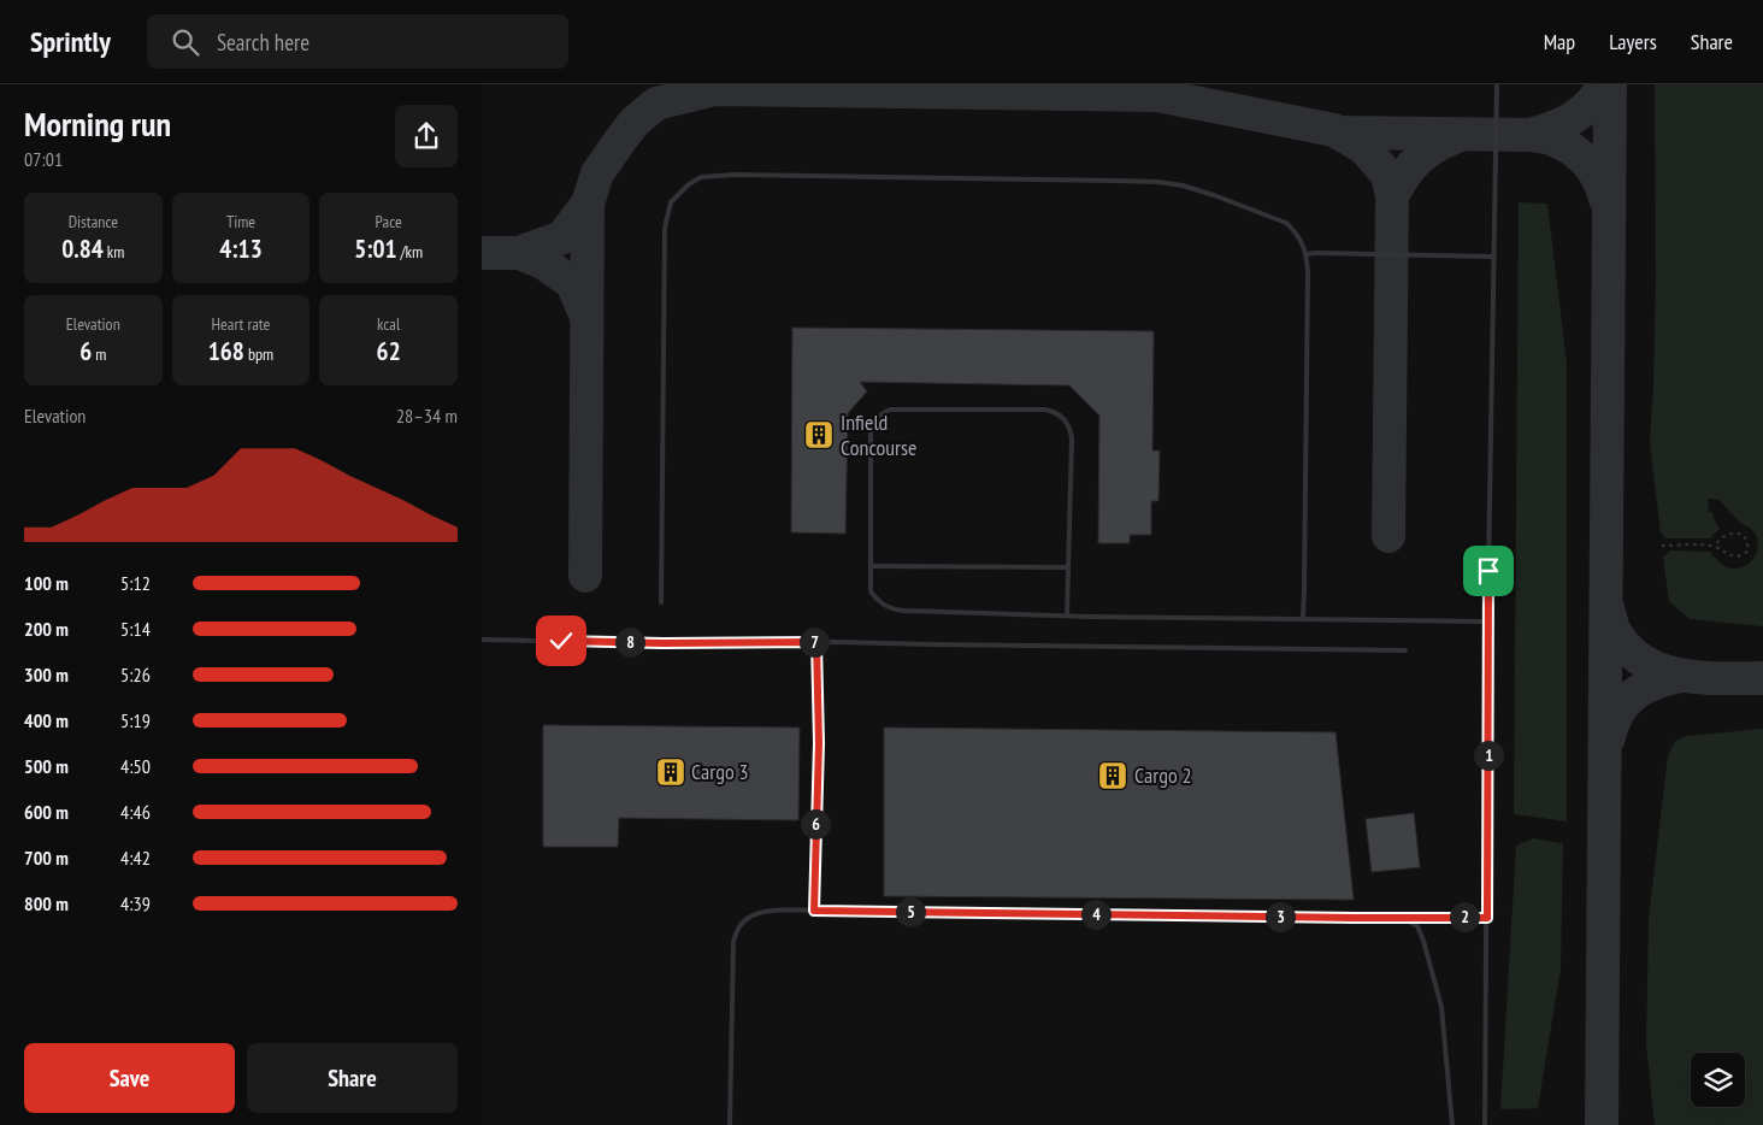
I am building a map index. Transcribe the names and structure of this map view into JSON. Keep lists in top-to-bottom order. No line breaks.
{"places":{"building":["Infield Concourse","Cargo 3","Cargo 2"]},"page":{"header":"Sprintly","search":"Search here","nav":["Map","Layers","Share"],"heading":["Morning run","07:01"],"stats":[["Distance","0.84 km"],["Time","4:13"],["Pace","5:01 /km"],["Elevation","6 m"],["Heart rate","168 bpm"],["kcal","62"]],"chart":["Elevation","28–34 m"],"list":[{"name":"100 m","note":"5:12"},{"name":"200 m","note":"5:14"},{"name":"300 m","note":"5:26"},{"name":"400 m","note":"5:19"},{"name":"500 m","note":"4:50"},{"name":"600 m","note":"4:46"},{"name":"700 m","note":"4:42"},{"name":"800 m","note":"4:39"}],"pins":["7","8","1","6","5","4","2","3"],"buttons":["Save","Share"]}}
